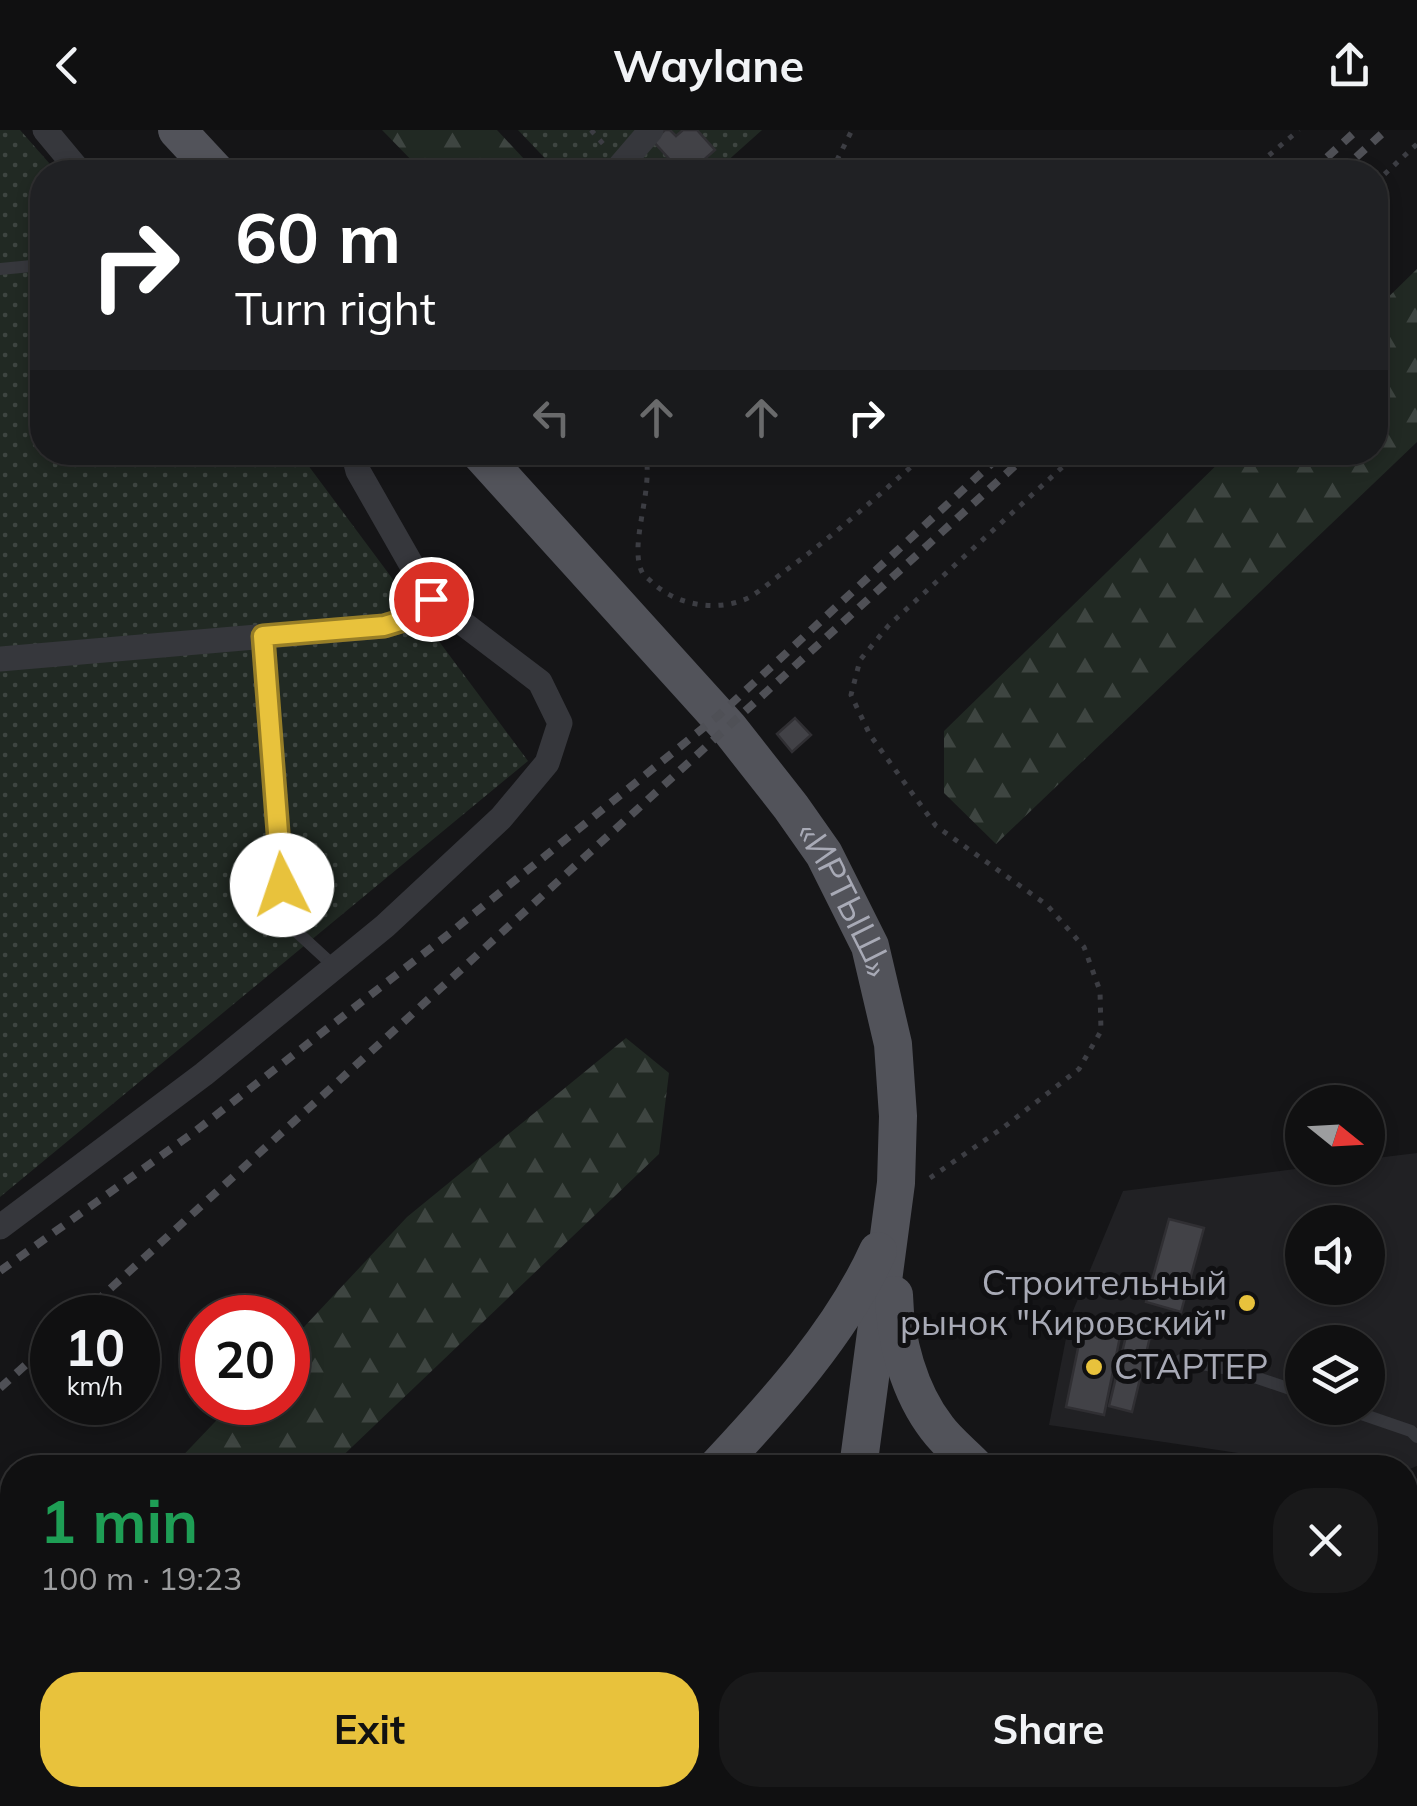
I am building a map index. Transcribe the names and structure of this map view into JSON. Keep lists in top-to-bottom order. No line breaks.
{"streets":{"main road":["«ИРТЫШ»"]},"places":["Строительный рынок \"Кировский\"","СТАРТЕР"],"north":"right","page":{"header":"Waylane","turn":["60 m","Turn right"],"speed":"10 km/h","limit":"20","heading":["1 min","100 m · 19:23"],"buttons":["Exit","Share"]}}
